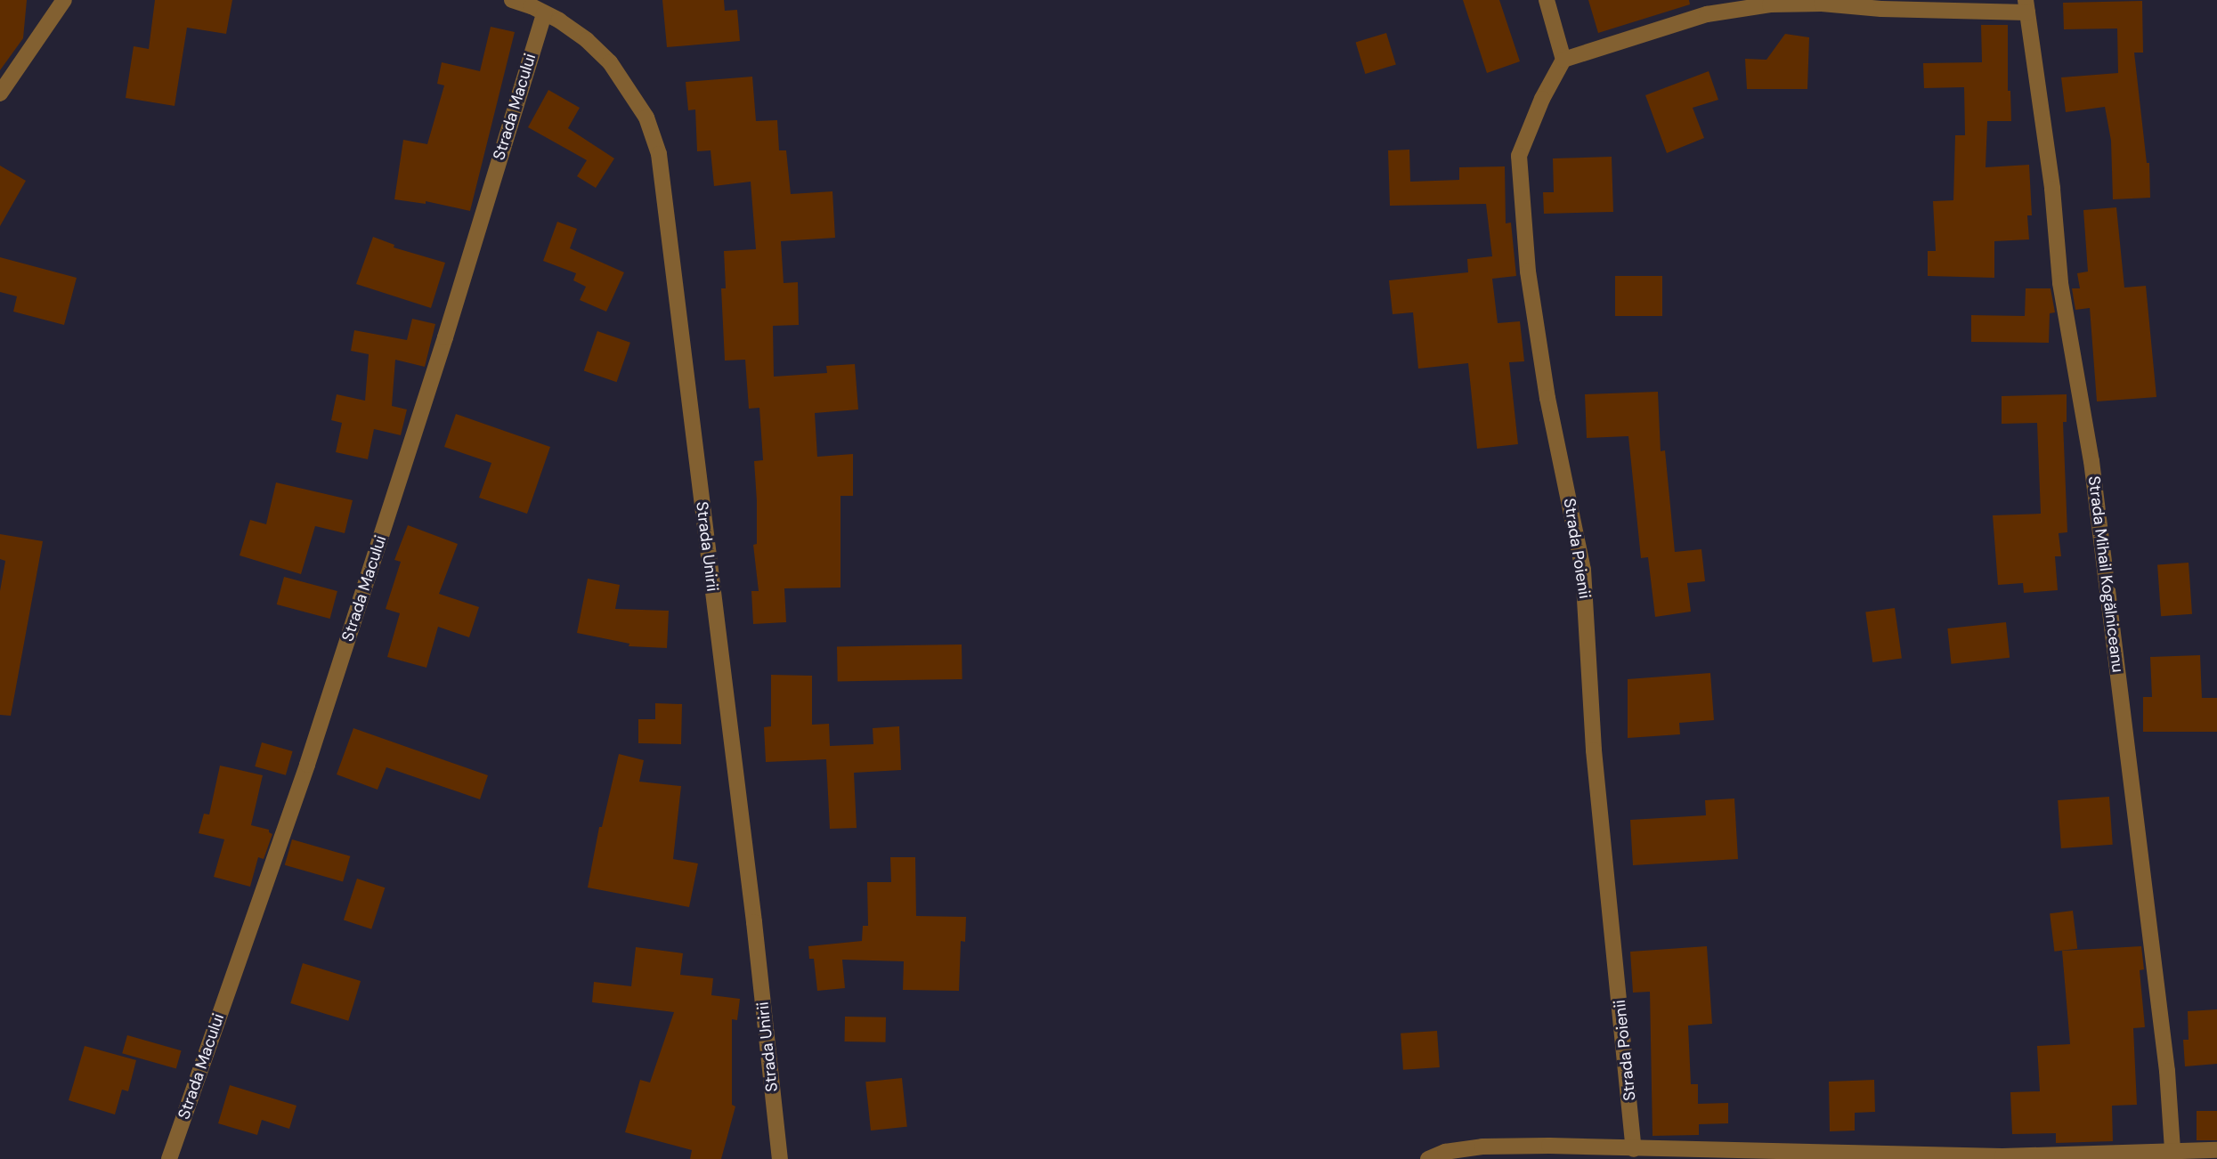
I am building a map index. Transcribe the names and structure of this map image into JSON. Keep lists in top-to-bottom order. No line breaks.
{"streets":{"street":["Strada Macului","Strada Unirii","Strada Poienii","Strada Mihail Kogălniceanu"]},"crossings":[["Strada Macului","Strada Unirii"]]}
